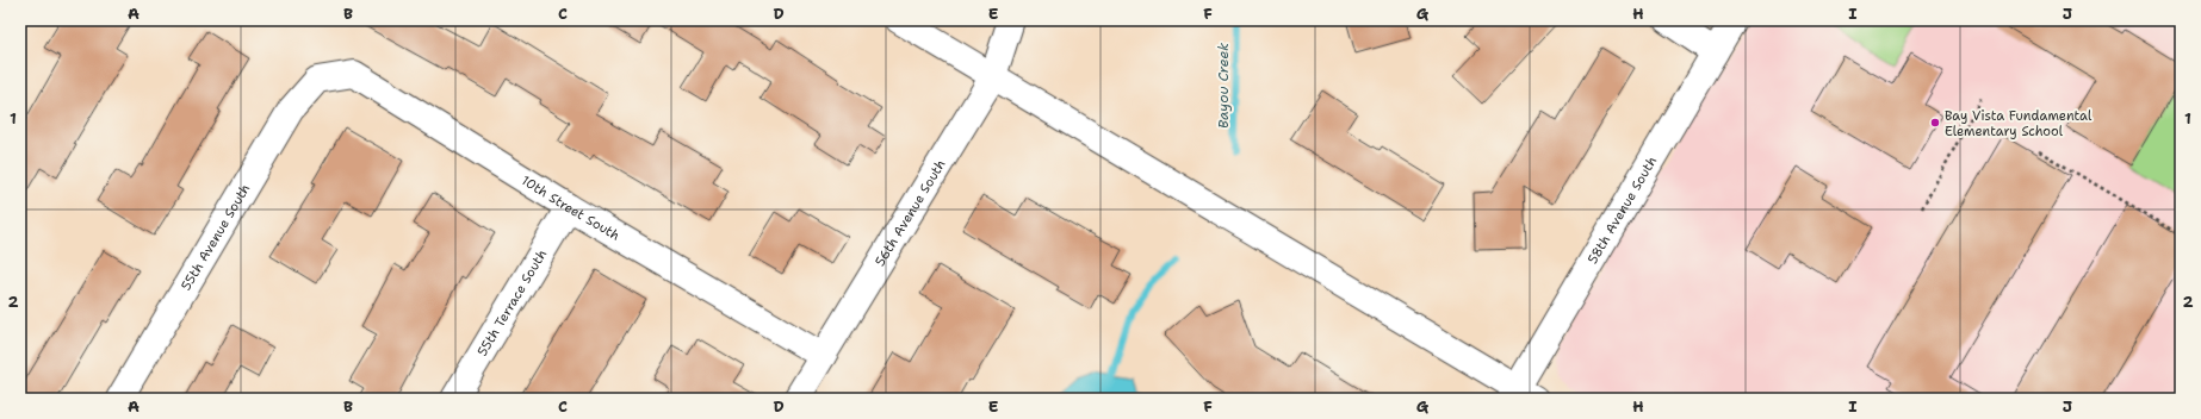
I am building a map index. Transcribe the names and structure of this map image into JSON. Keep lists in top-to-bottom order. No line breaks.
{"streets":{"street":["10th Street South","58th Avenue South","56th Avenue South","55th Avenue South","55th Terrace South"]},"crossings":[["10th Street South","56th Avenue South"],["10th Street South","55th Avenue South"],["10th Street South","55th Terrace South"]],"water":["Bayou Creek"],"places":["Bay Vista Fundamental Elementary School"],"grid":{"columns":["A","B","C","D","E","F","G","H","I","J"],"rows":["1","2"]}}
